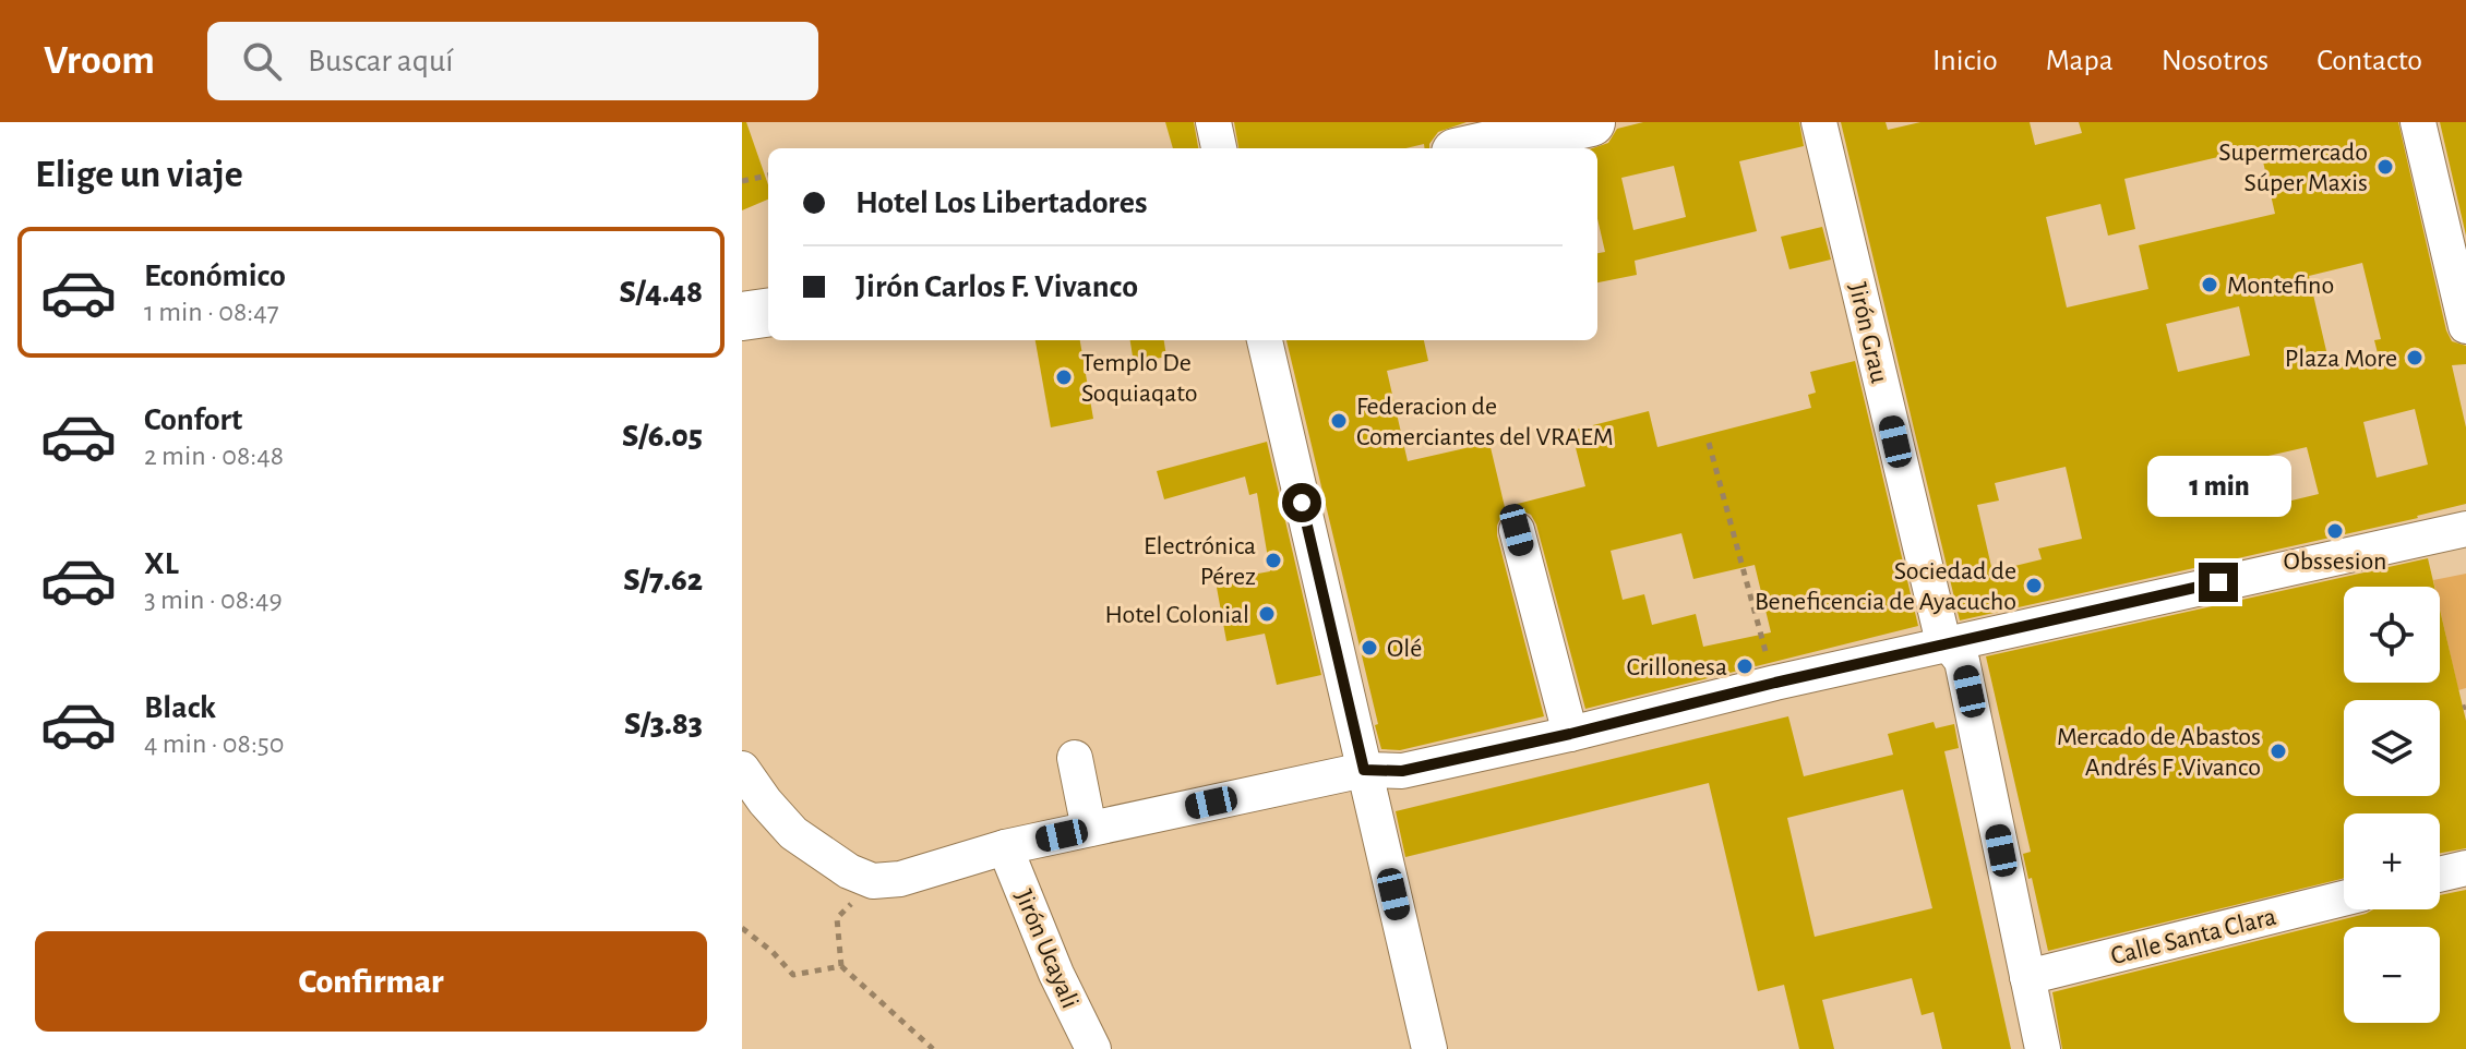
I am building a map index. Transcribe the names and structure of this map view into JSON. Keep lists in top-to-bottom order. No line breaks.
{"streets":{"street":["Jirón Grau","Calle Santa Clara","Jirón Ucayali"]},"crossings":[["Jirón Grau","Calle Santa Clara"]],"places":["Supermercado Súper Maxis","Montefino","Plaza More","Templo De Soquiaqato","Federacion de Comerciantes del VRAEM","Obssesion","Electrónica Pérez","Sociedad de Beneficencia de Ayacucho","Hotel Colonial","Olé","Crillonesa","Mercado de Abastos Andrés F .Vivanco"],"page":{"header":"Vroom","search":"Buscar aquí","nav":["Inicio","Mapa","Nosotros","Contacto"],"heading":"Elige un viaje","banner":["Hotel Los Libertadores","Jirón Carlos F. Vivanco"],"list":[{"name":"Económico","note":"1 min · 08:47","value":"S/4.48"},{"name":"Confort","note":"2 min · 08:48","value":"S/6.05"},{"name":"XL","note":"3 min · 08:49","value":"S/7.62"},{"name":"Black","note":"4 min · 08:50","value":"S/3.83"}],"bubble":"1 min","map_buttons":["+","−"],"buttons":"Confirmar"}}
